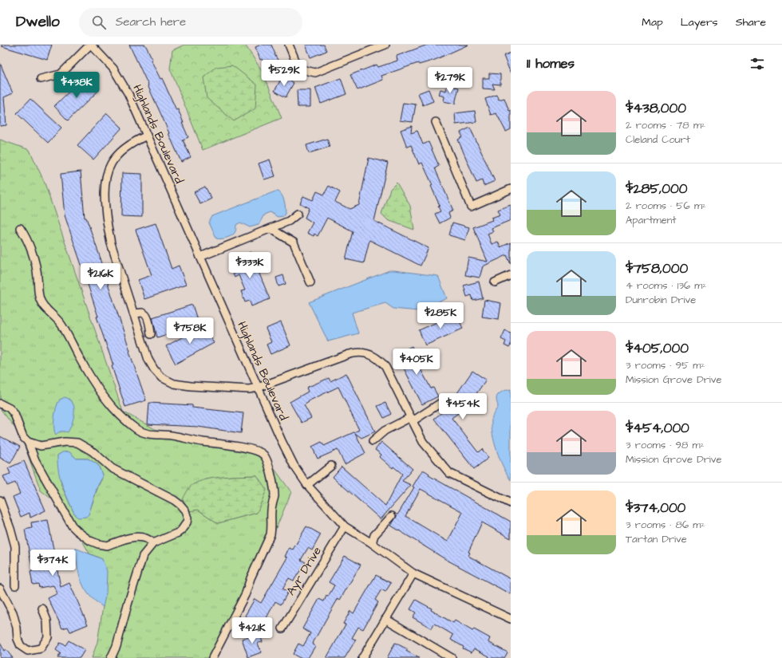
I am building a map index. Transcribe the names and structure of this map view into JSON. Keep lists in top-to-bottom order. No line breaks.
{"streets":{"street":["Highlands Boulevard","Ayr Drive"]},"crossings":[["Highlands Boulevard","Ayr Drive"]],"page":{"header":"Dwello","search":"Search here","nav":["Map","Layers","Share"],"heading":"11 homes","price":["$529K","$279K","$438K","$333K","$216K","$285K","$758K","$405K","$454K","$374K","$421K"],"list":[{"name":"$438,000","note":"2 rooms · 78 m² · Cleland Court"},{"name":"$285,000","note":"2 rooms · 56 m² · Apartment"},{"name":"$758,000","note":"4 rooms · 136 m² · Dunrobin Drive"},{"name":"$405,000","note":"3 rooms · 95 m² · Mission Grove Drive"},{"name":"$454,000","note":"3 rooms · 98 m² · Mission Grove Drive"},{"name":"$374,000","note":"3 rooms · 86 m² · Tartan Drive"}]}}
